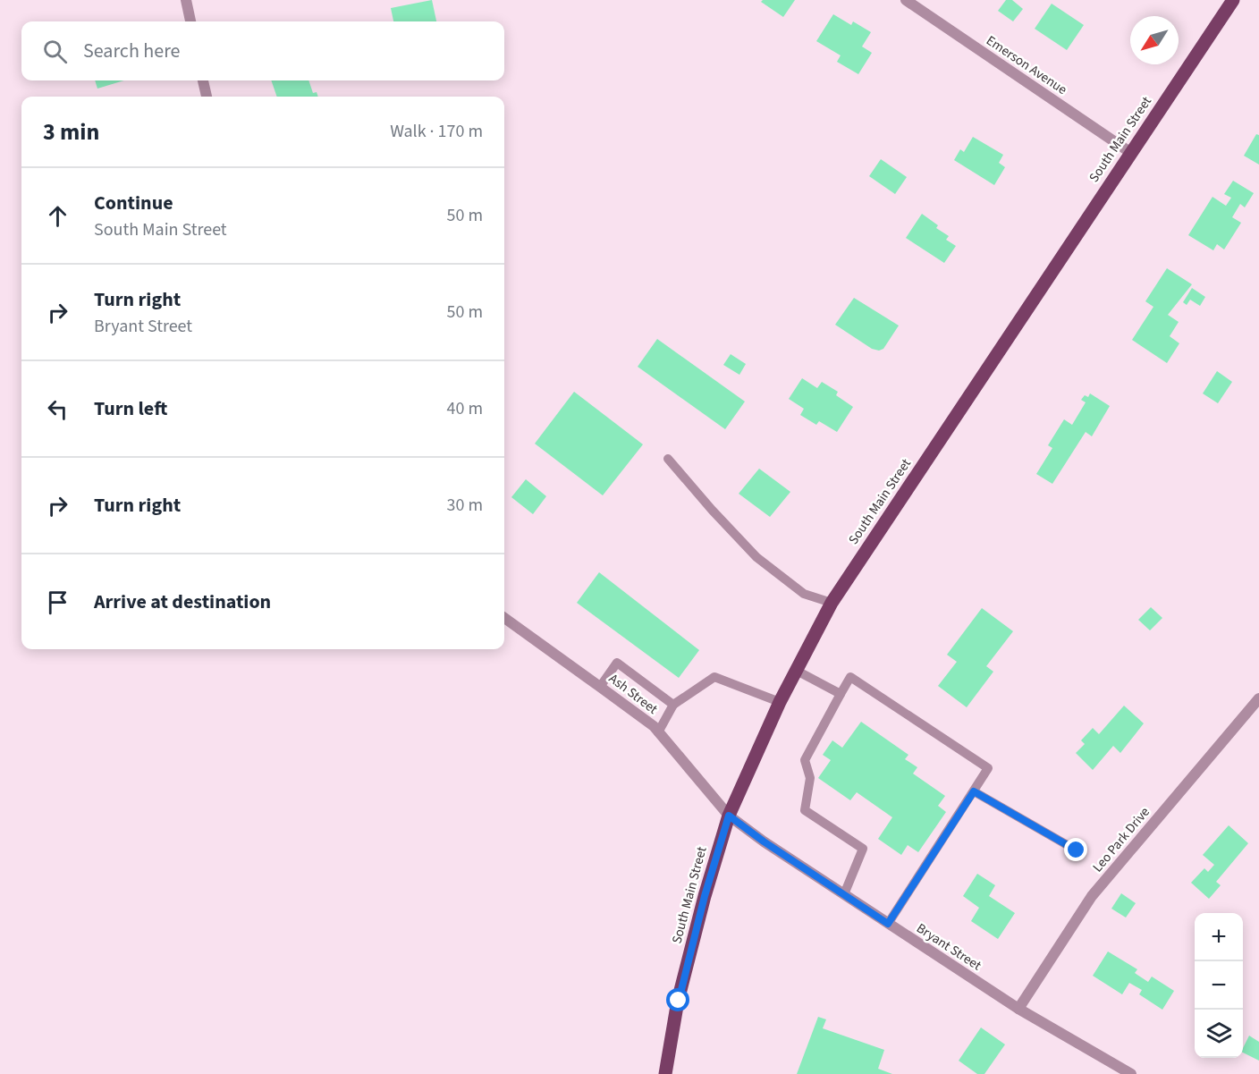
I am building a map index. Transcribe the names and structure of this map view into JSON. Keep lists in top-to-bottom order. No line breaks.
{"streets":{"main road":["South Main Street"],"street":["Emerson Avenue","Ash Street","Leo Park Drive","Bryant Street"]},"crossings":[["Emerson Avenue","South Main Street"],["South Main Street","Ash Street"],["South Main Street","Bryant Street"],["Ash Street","Bryant Street"],["Leo Park Drive","Bryant Street"]],"north":"bottom left","page":{"search":"Search here","heading":["3 min","Walk · 170 m"],"list":[["Continue","South Main Street","50 m"],["Turn right","Bryant Street","50 m"],["Turn left","40 m"],["Turn right","30 m"],"Arrive at destination"],"map_buttons":["+","−"]}}
